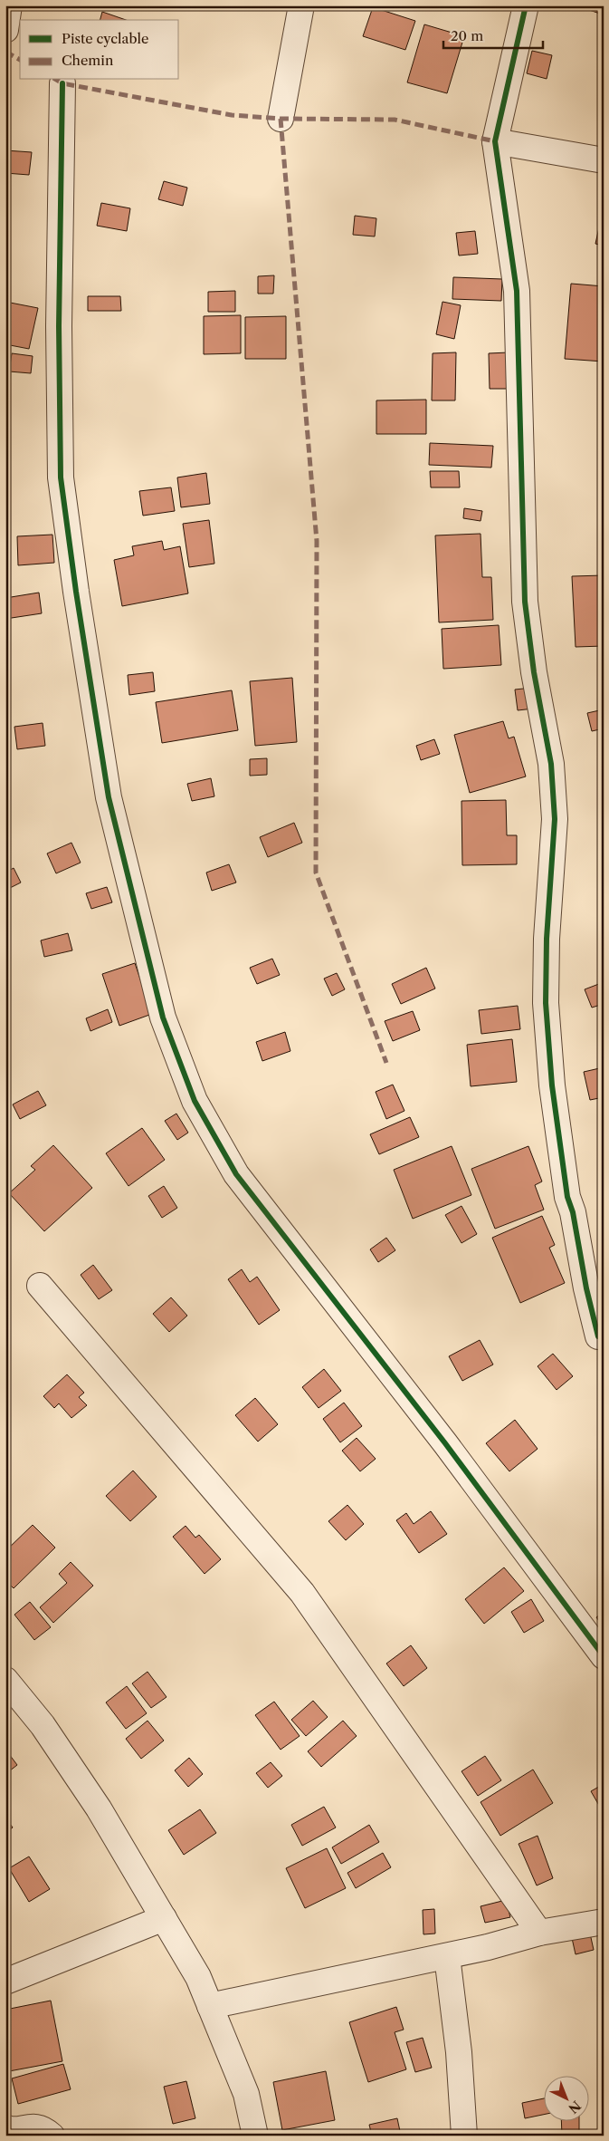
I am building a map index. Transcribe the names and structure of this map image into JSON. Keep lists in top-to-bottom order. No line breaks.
{"legend":["Piste cyclable","Chemin"],"scale_bar":"20 m","north":"bottom right"}
